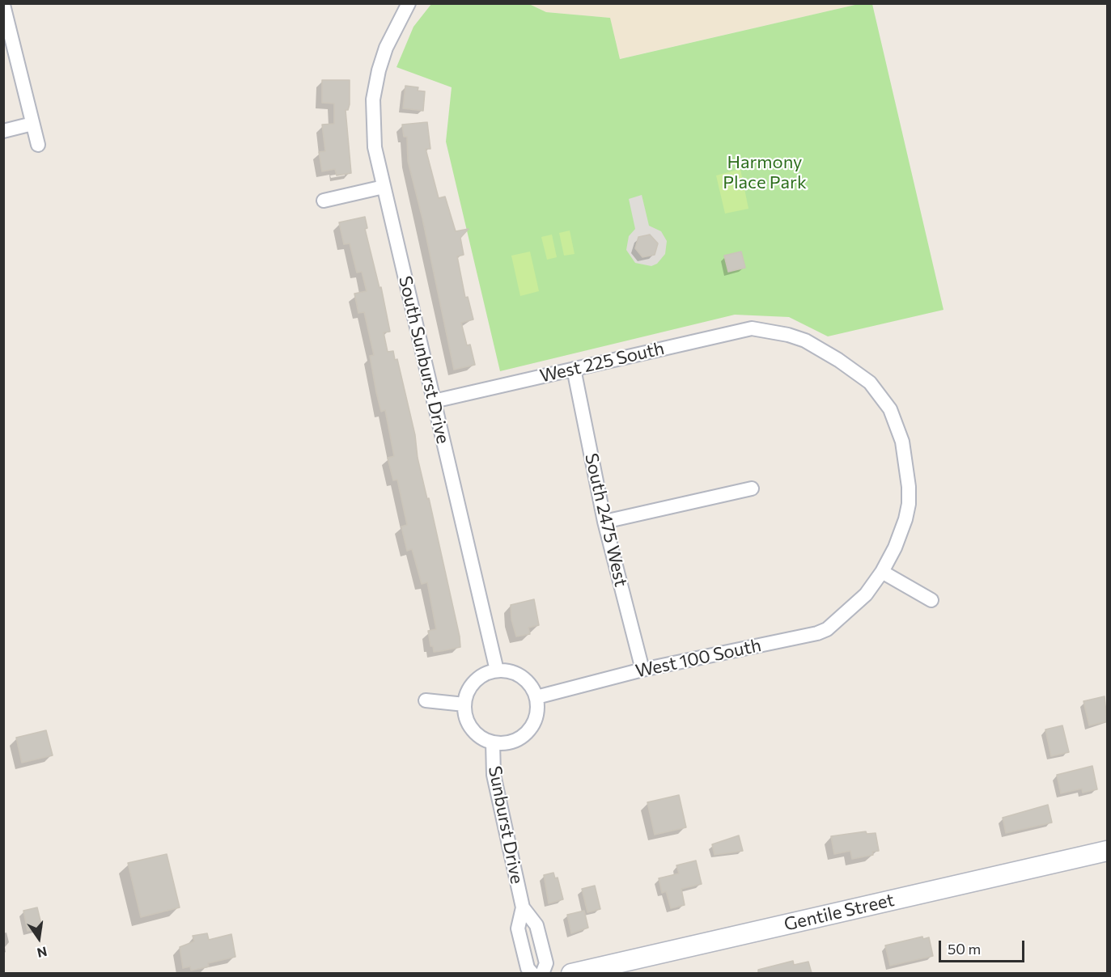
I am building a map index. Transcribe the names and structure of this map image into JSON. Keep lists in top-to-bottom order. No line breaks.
{"streets":{"main road":["Gentile Street"],"street":["South Sunburst Drive","West 225 South","South 2475 West","West 100 South","Sunburst Drive"]},"crossings":[["South Sunburst Drive","West 225 South"],["South Sunburst Drive","West 100 South"],["South Sunburst Drive","Sunburst Drive"],["West 225 South","South 2475 West"],["West 225 South","West 100 South"],["South 2475 West","West 100 South"],["West 100 South","Sunburst Drive"]],"parks":["Harmony Place Park"],"scale_bar":"50 m","north":"bottom"}
